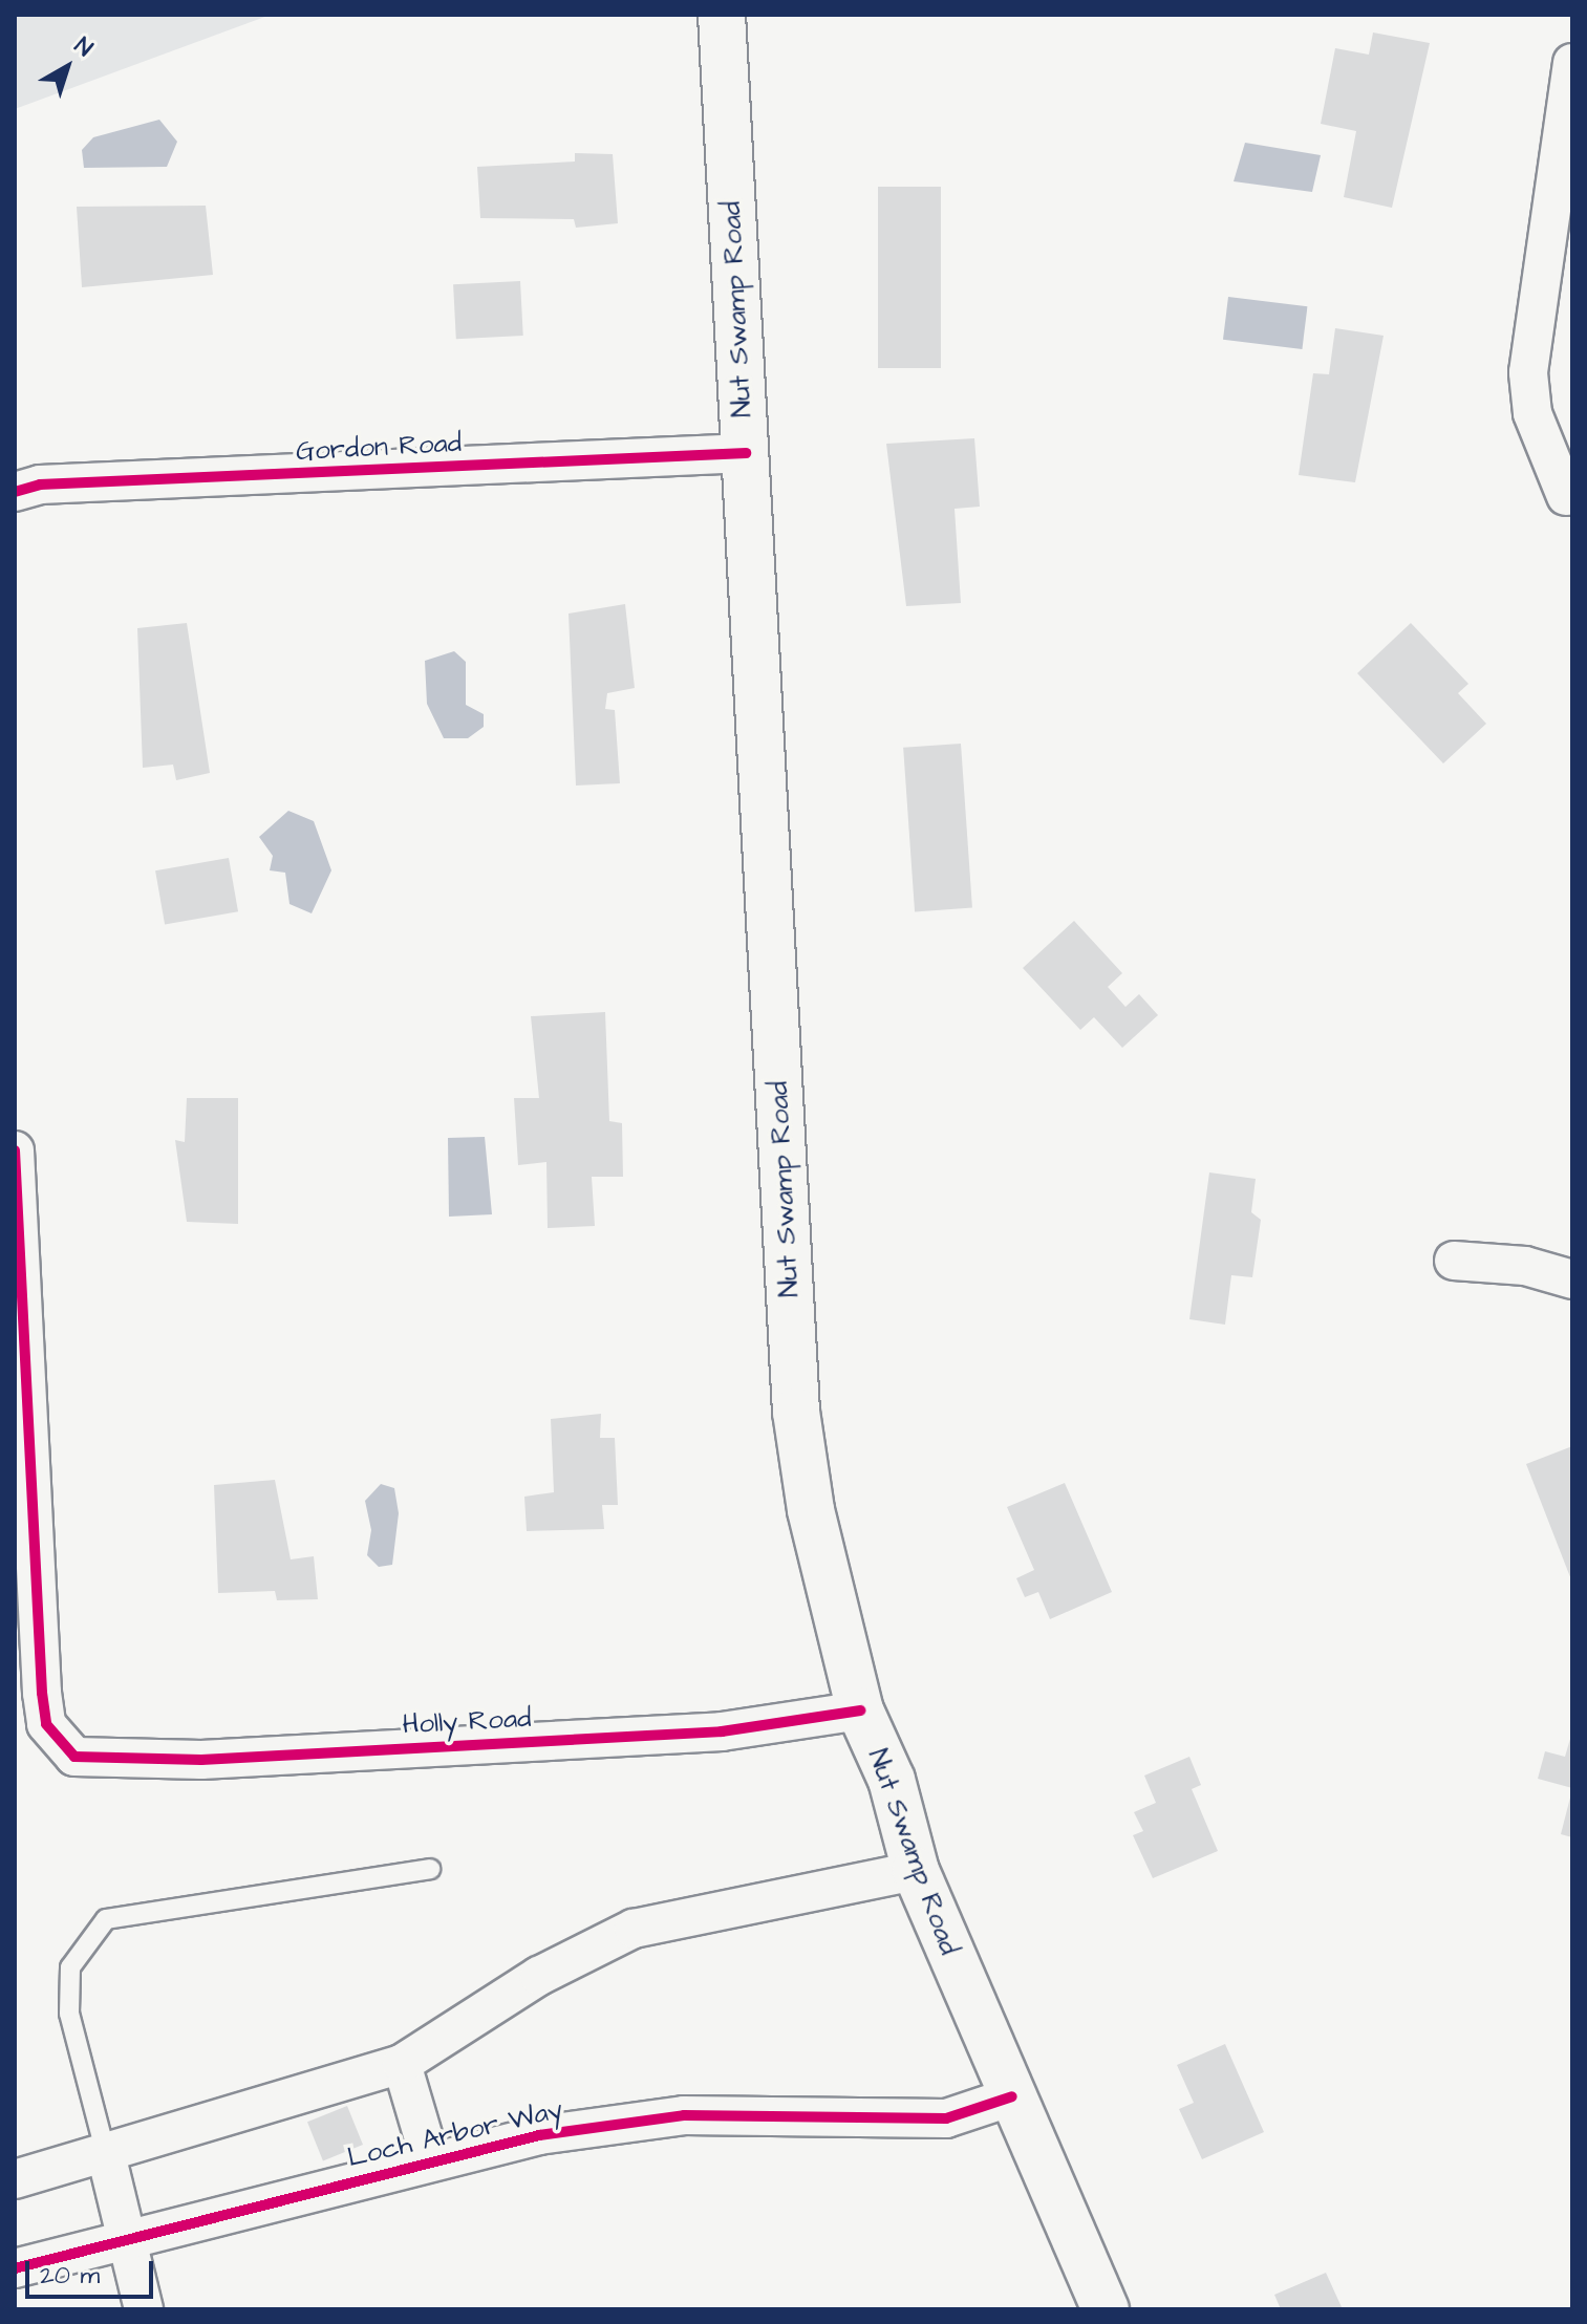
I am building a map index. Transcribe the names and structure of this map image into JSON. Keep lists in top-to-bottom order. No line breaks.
{"streets":{"main road":["Nut Swamp Road"],"street":["Gordon Road","Holly Road","Loch Arbor Way"]},"crossings":[["Nut Swamp Road","Gordon Road"],["Nut Swamp Road","Holly Road"],["Nut Swamp Road","Loch Arbor Way"]],"scale_bar":"20 m","north":"top right"}
